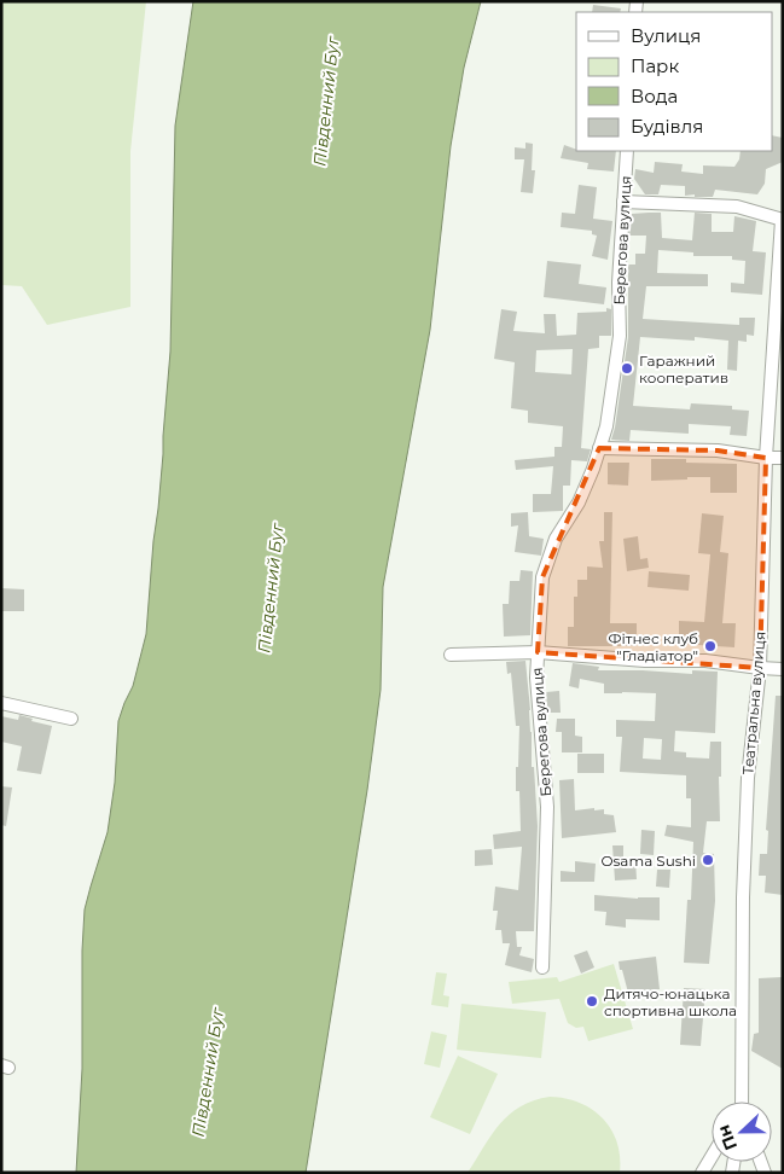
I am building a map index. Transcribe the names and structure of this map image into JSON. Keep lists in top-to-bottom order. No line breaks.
{"streets":{"street":["Берегова вулиця","Театральна вулиця"]},"crossings":[["Берегова вулиця","Театральна вулиця"]],"water":["Південний Буг"],"places":["Гаражний кооператив","Фітнес клуб \"Гладіатор\"","Osama Sushi","Дитячо-юнацька спортивна школа"],"legend":["Вулиця","Парк","Вода","Будівля"],"north":"left"}
